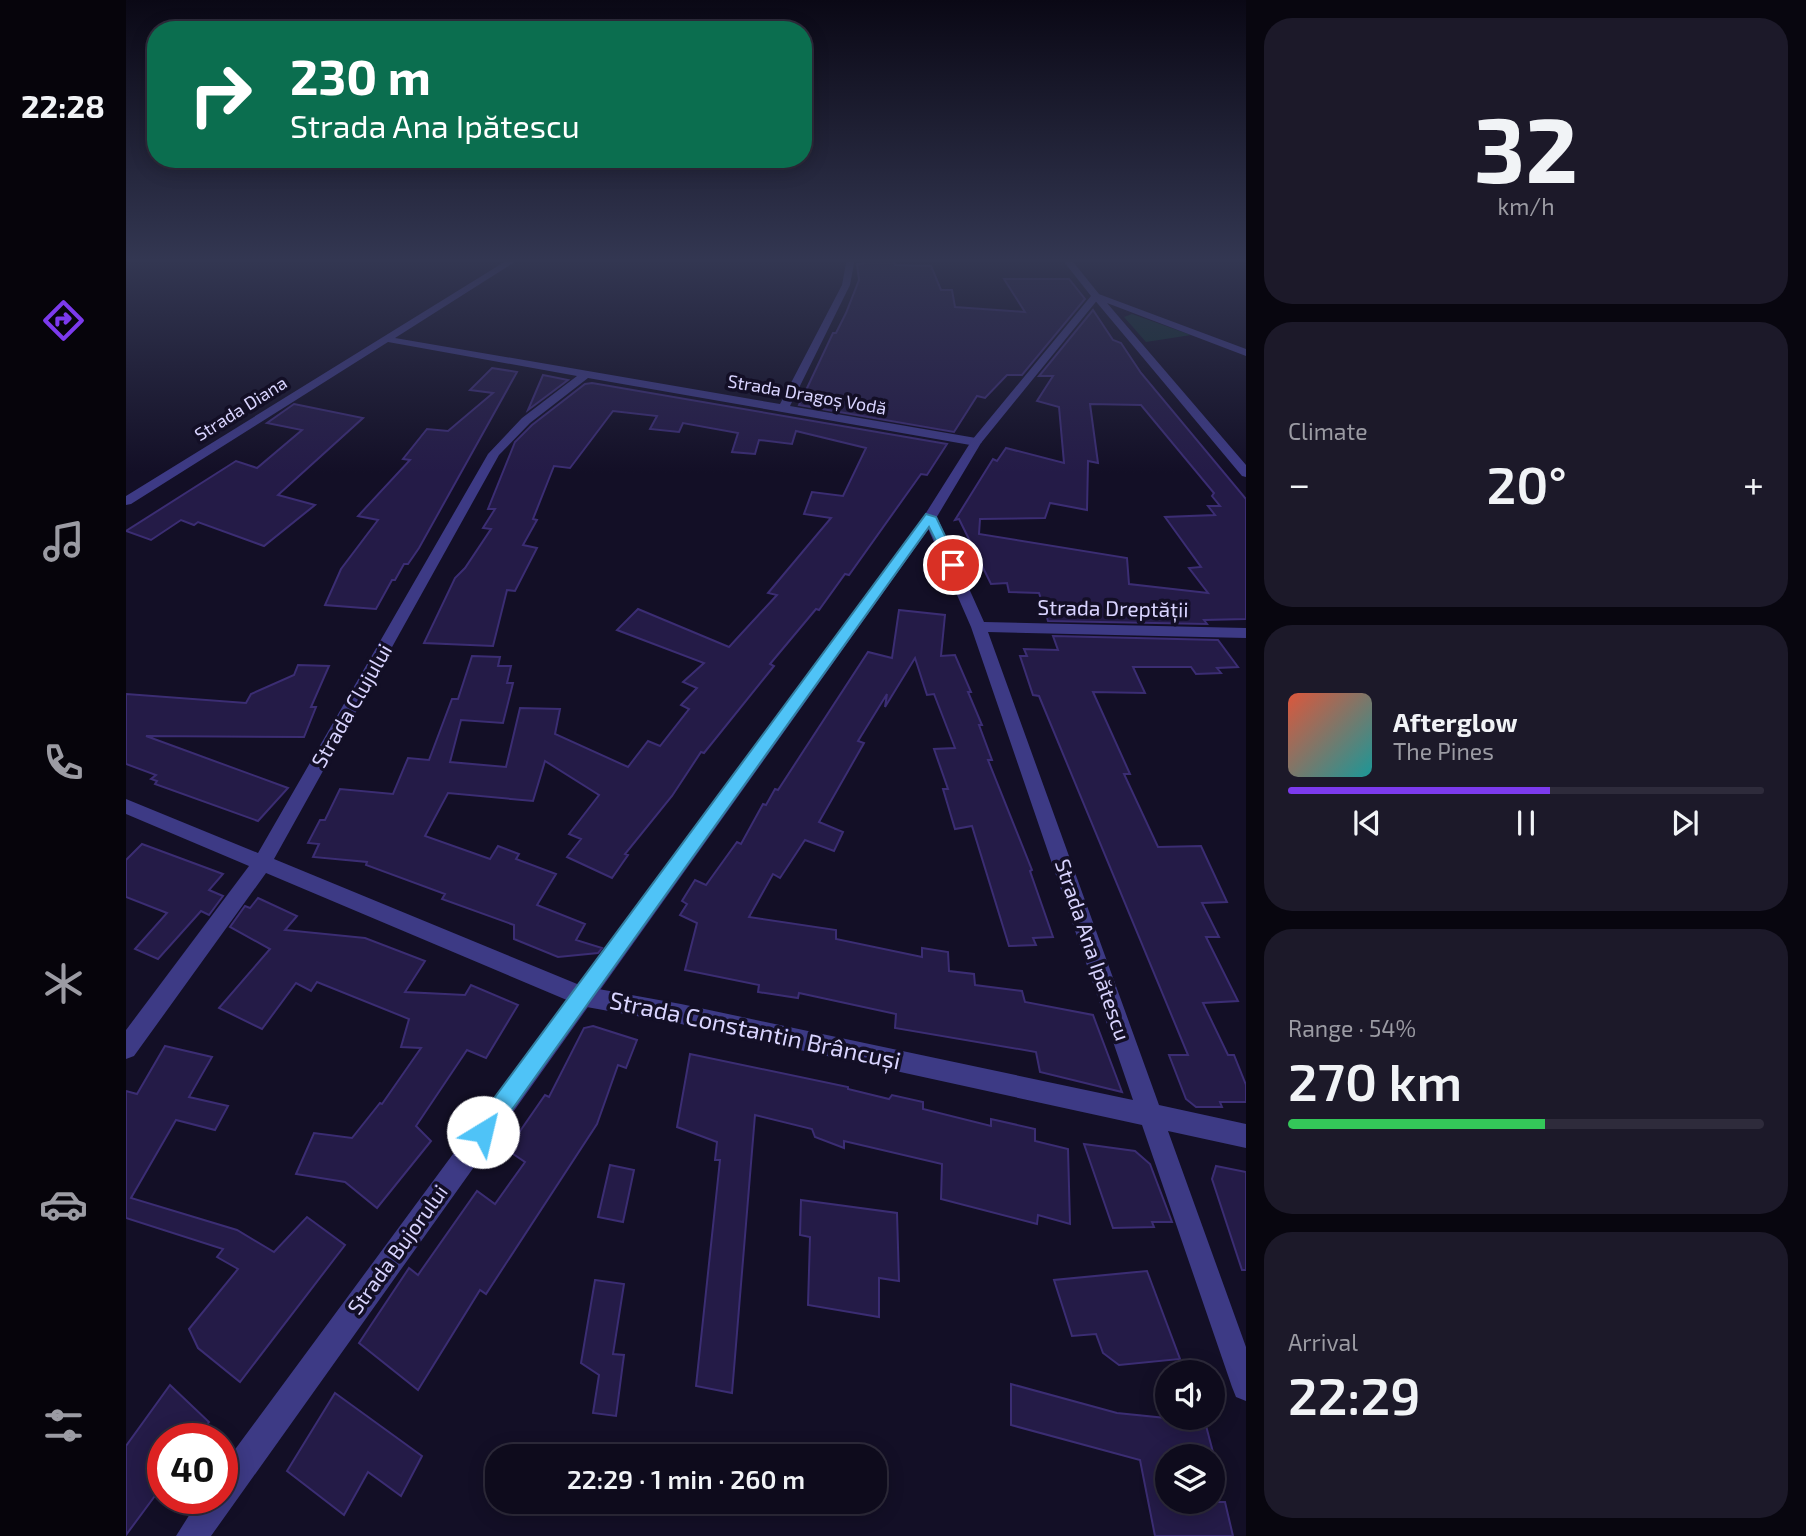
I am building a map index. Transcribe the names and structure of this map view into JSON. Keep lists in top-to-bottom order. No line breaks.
{"streets":{"street":["Strada Dragoș Vodă","Strada Diana","Strada Dreptății","Strada Clujului","Strada Ana Ipătescu","Strada Constantin Brâncuși","Strada Bujorului"]},"crossings":[["Strada Dragoș Vodă","Strada Diana"],["Strada Dragoș Vodă","Strada Clujului"],["Strada Dragoș Vodă","Strada Bujorului"],["Strada Dreptății","Strada Ana Ipătescu"],["Strada Clujului","Strada Constantin Brâncuși"],["Strada Ana Ipătescu","Strada Constantin Brâncuși"],["Strada Ana Ipătescu","Strada Bujorului"],["Strada Constantin Brâncuși","Strada Bujorului"]],"page":{"tabs":"22:28","tile":[["32","km/h"],"Climate",["Range · 54%","270 km"],["Arrival","22:29"]],"turn":["230 m","Strada Ana Ipătescu"],"heat":["−","20°","+"],"song":["Afterglow","The Pines"],"limit":"40","trip":"22:29 · 1 min · 260 m"}}
